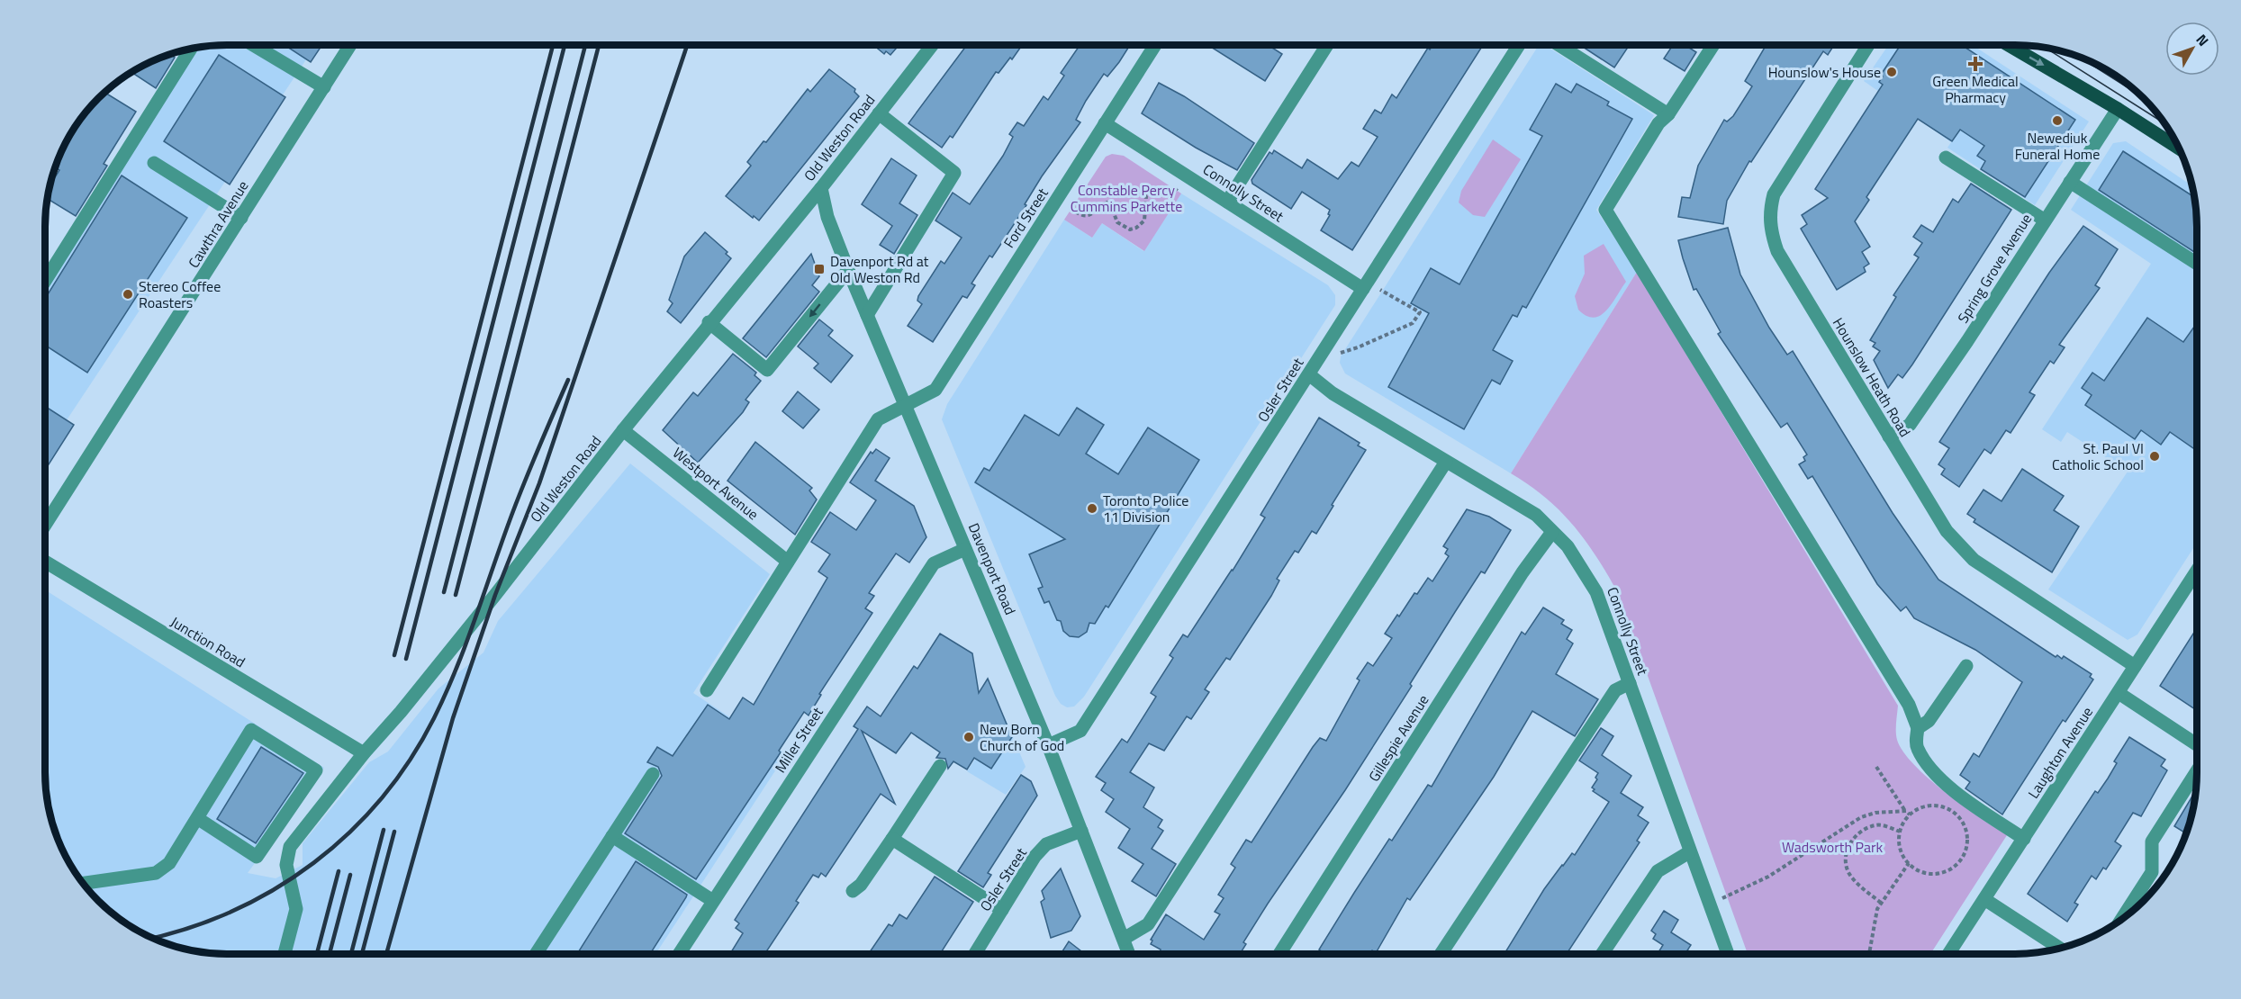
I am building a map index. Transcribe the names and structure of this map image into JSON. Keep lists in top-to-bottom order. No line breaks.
{"streets":{"street":["Old Weston Road","Connolly Street","Ford Street","Cawthra Avenue","Spring Grove Avenue","Hounslow Heath Road","Osler Street","Westport Avenue","Davenport Road","Junction Road","Gillespie Avenue","Miller Street","Laughton Avenue"]},"crossings":[["Old Weston Road","Westport Avenue"],["Old Weston Road","Davenport Road"],["Old Weston Road","Junction Road"],["Connolly Street","Ford Street"],["Connolly Street","Osler Street"],["Connolly Street","Gillespie Avenue"],["Ford Street","Westport Avenue"],["Ford Street","Davenport Road"],["Spring Grove Avenue","Hounslow Heath Road"],["Hounslow Heath Road","Laughton Avenue"],["Osler Street","Davenport Road"],["Davenport Road","Miller Street"]],"parks":["Constable Percy Cummins Parkette","Wadsworth Park"],"places":{"health":["Green Medical Pharmacy"],"other":["Hounslow's House","Newediuk Funeral Home","Stereo Coffee Roasters","St. Paul VI Catholic School","Toronto Police 11 Division","New Born Church of God"],"transit":["Davenport Rd at Old Weston Rd"]},"north":"top right"}
